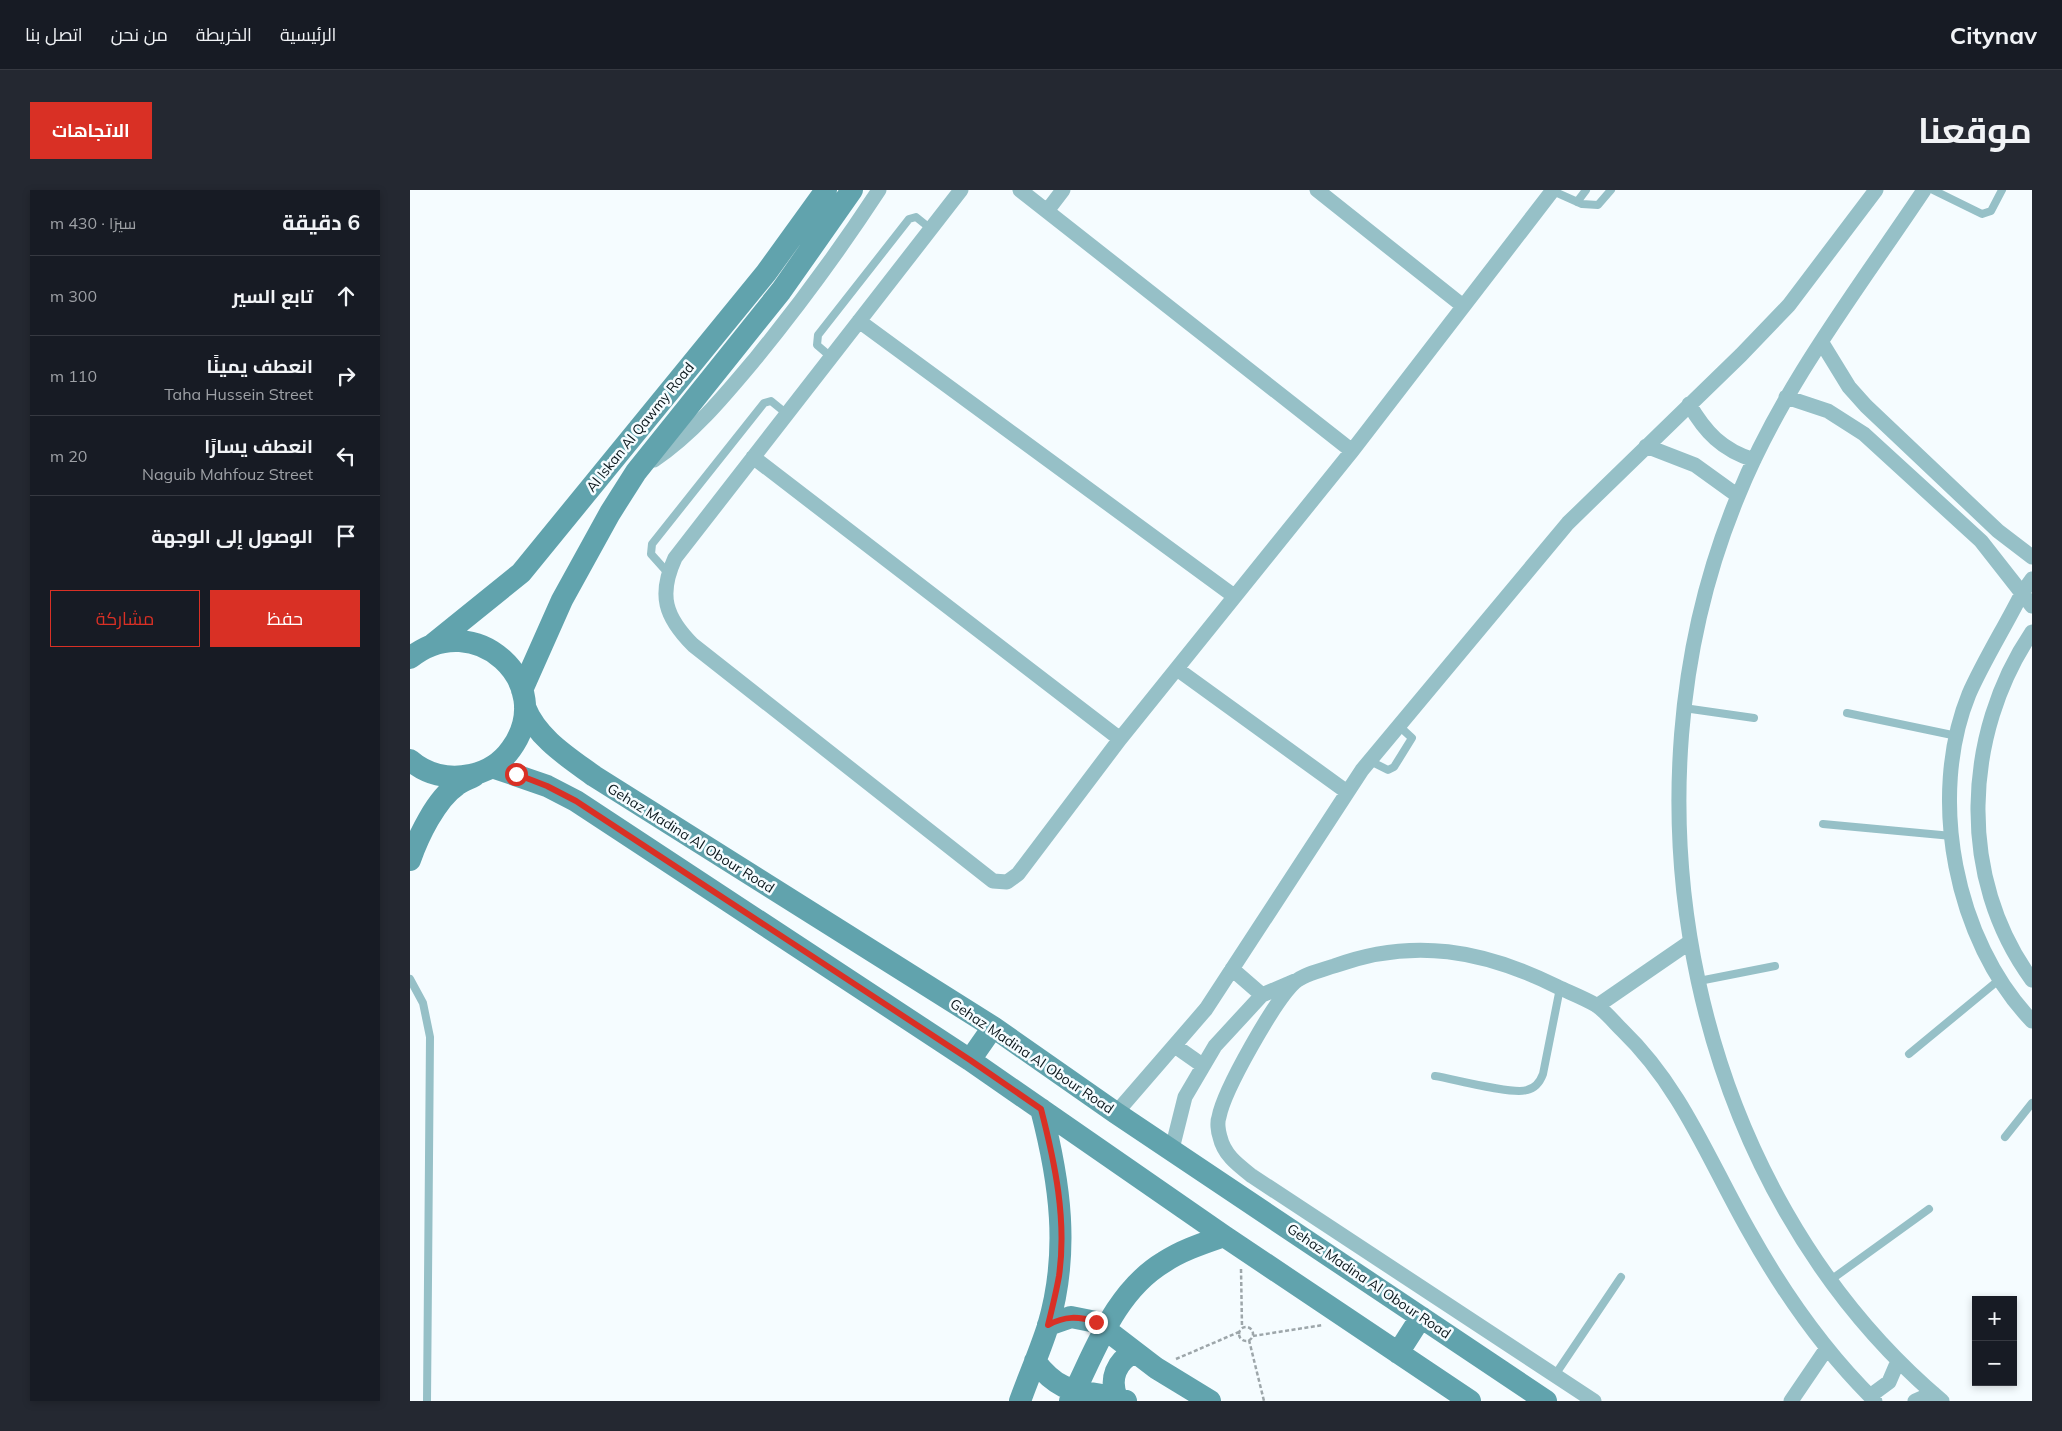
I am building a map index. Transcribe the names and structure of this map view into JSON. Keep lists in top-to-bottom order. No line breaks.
{"streets":{"main road":["Al Iskan Al Qawmy Road","Gehaz Madina Al Obour Road"]},"crossings":[["Al Iskan Al Qawmy Road","Gehaz Madina Al Obour Road"]],"page":{"header":"Citynav","nav":["الرئيسية","الخريطة","من نحن","اتصل بنا"],"title":"موقعنا","buttons":["الاتجاهات",["حفظ","مشاركة"]],"heading":["6 دقيقة","سيرًا · 430 m"],"list":[["تابع السير","300 m"],["انعطف يمينًا","Taha Hussein Street","110 m"],["انعطف يسارًا","Naguib Mahfouz Street","20 m"],"الوصول إلى الوجهة"],"map_buttons":["+","−"]}}
